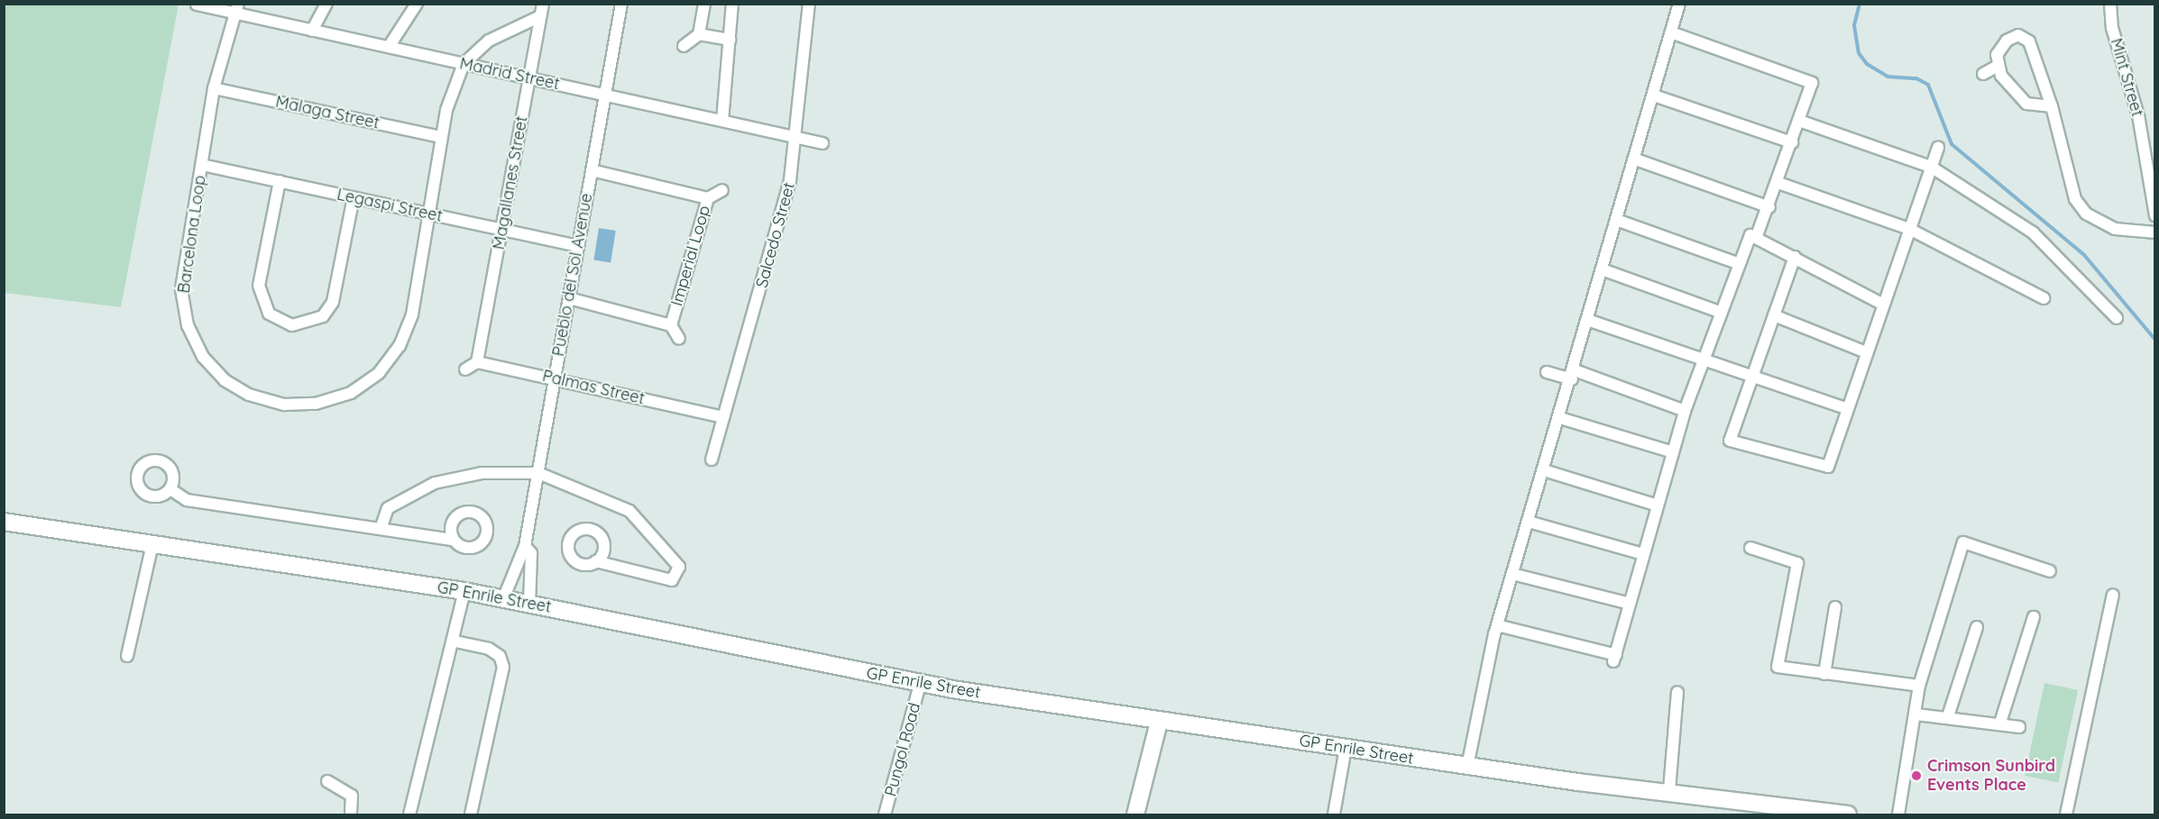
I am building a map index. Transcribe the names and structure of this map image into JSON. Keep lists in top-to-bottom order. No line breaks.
{"streets":{"street":["Madrid Street","Mint Street","Malaga Street","Magallanes Street","Legaspi Street","Barcelona Loop","Salcedo Street","Imperial Loop","Pueblo del Sol Avenue","Palmas Street","GP Enrile Street","Pungol Road"]},"crossings":[["Madrid Street","Magallanes Street"],["Madrid Street","Barcelona Loop"],["Madrid Street","Salcedo Street"],["Madrid Street","Pueblo del Sol Avenue"],["Malaga Street","Barcelona Loop"],["Magallanes Street","Legaspi Street"],["Magallanes Street","Palmas Street"],["Legaspi Street","Barcelona Loop"],["Legaspi Street","Pueblo del Sol Avenue"],["Salcedo Street","Palmas Street"],["Imperial Loop","Pueblo del Sol Avenue"],["Pueblo del Sol Avenue","Palmas Street"],["Pueblo del Sol Avenue","GP Enrile Street"],["GP Enrile Street","Pungol Road"]],"places":["Crimson Sunbird Events Place"]}
